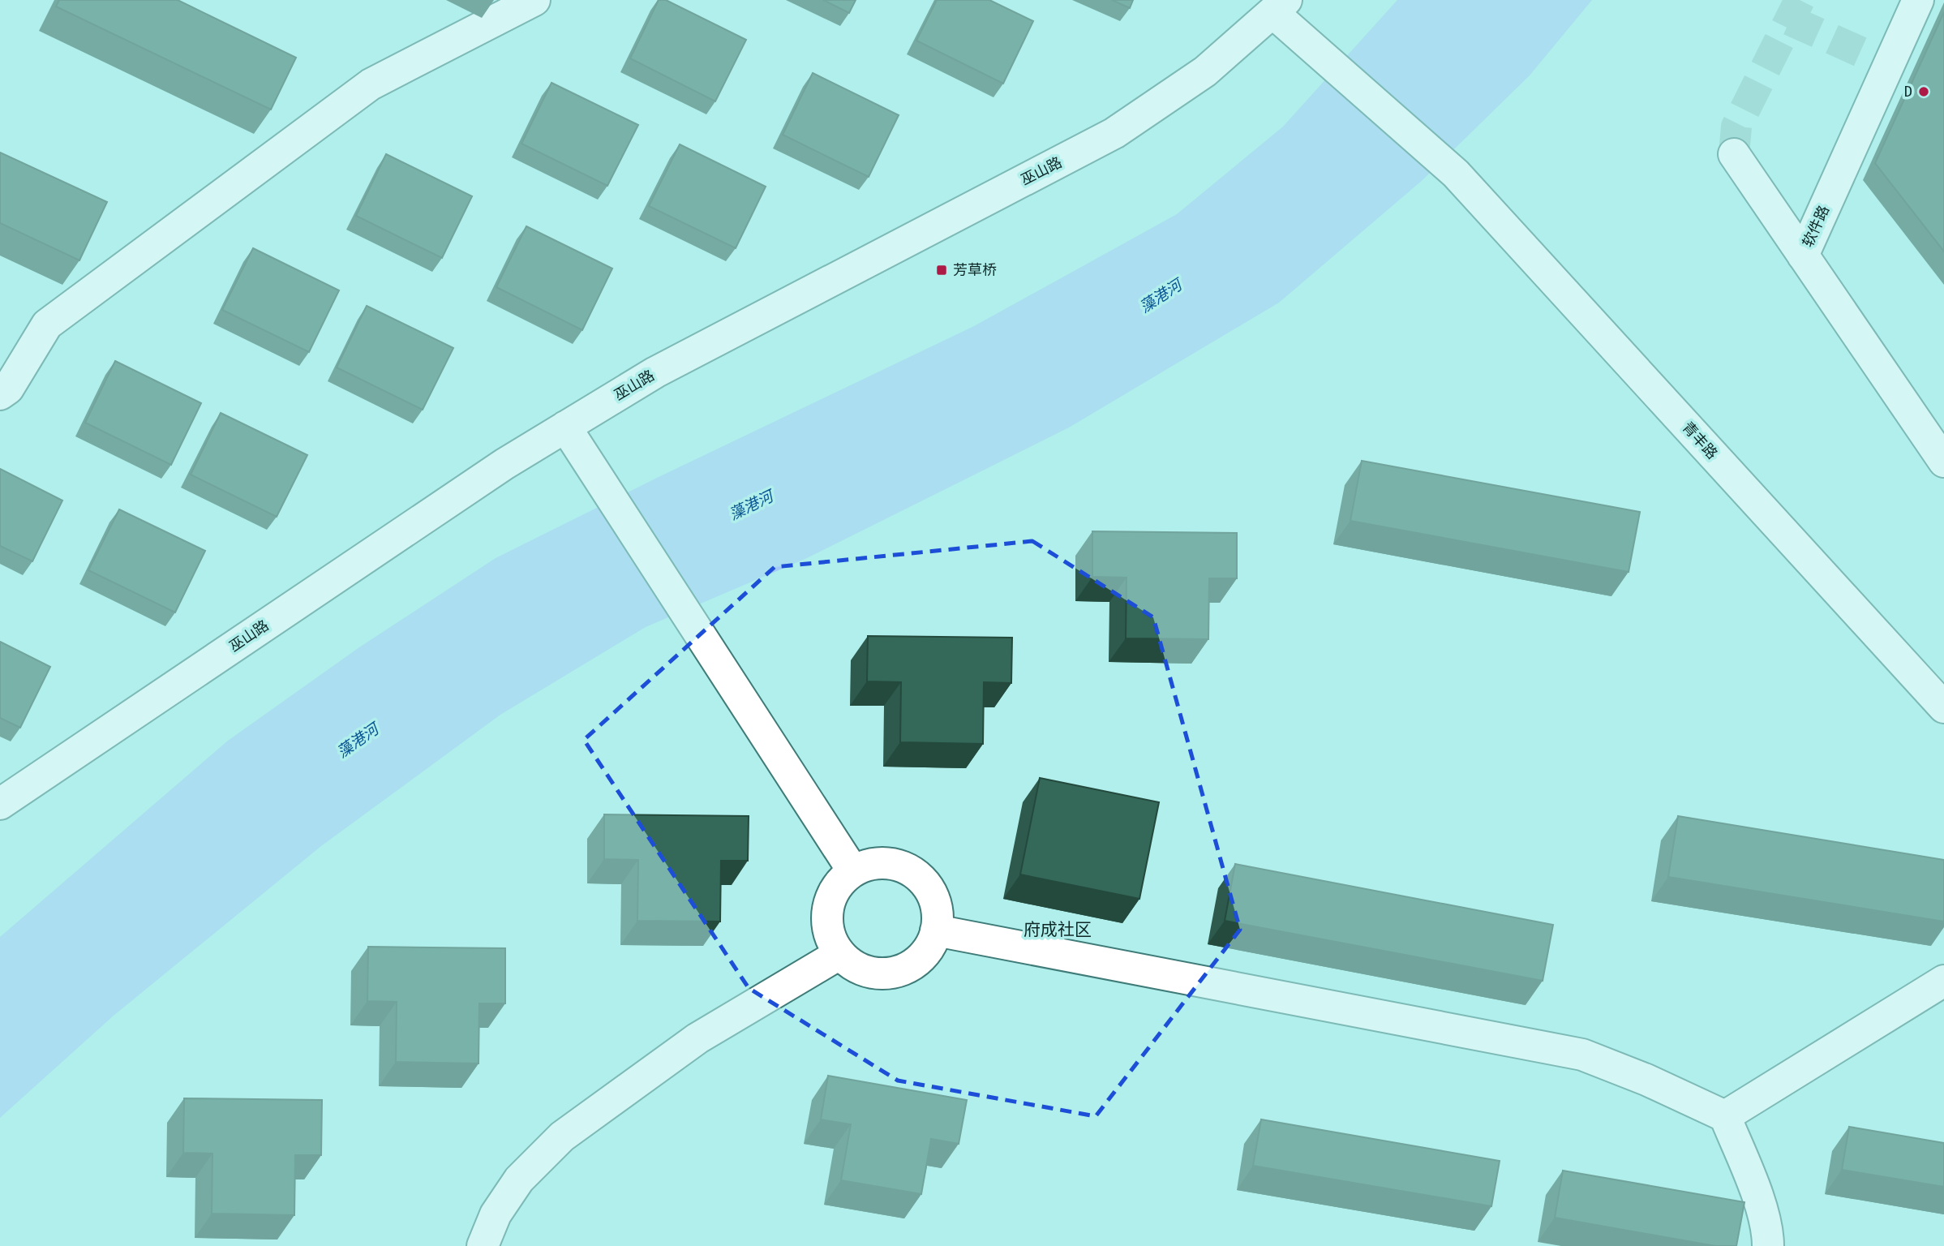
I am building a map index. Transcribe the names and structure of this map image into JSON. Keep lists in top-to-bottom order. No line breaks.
{"streets":{"street":["巫山路","软件路","青丰路"]},"crossings":[["巫山路","青丰路"]],"districts":["府成社区"],"water":["藻港河"],"places":{"other":["D"],"transit":["芳草桥"]}}
